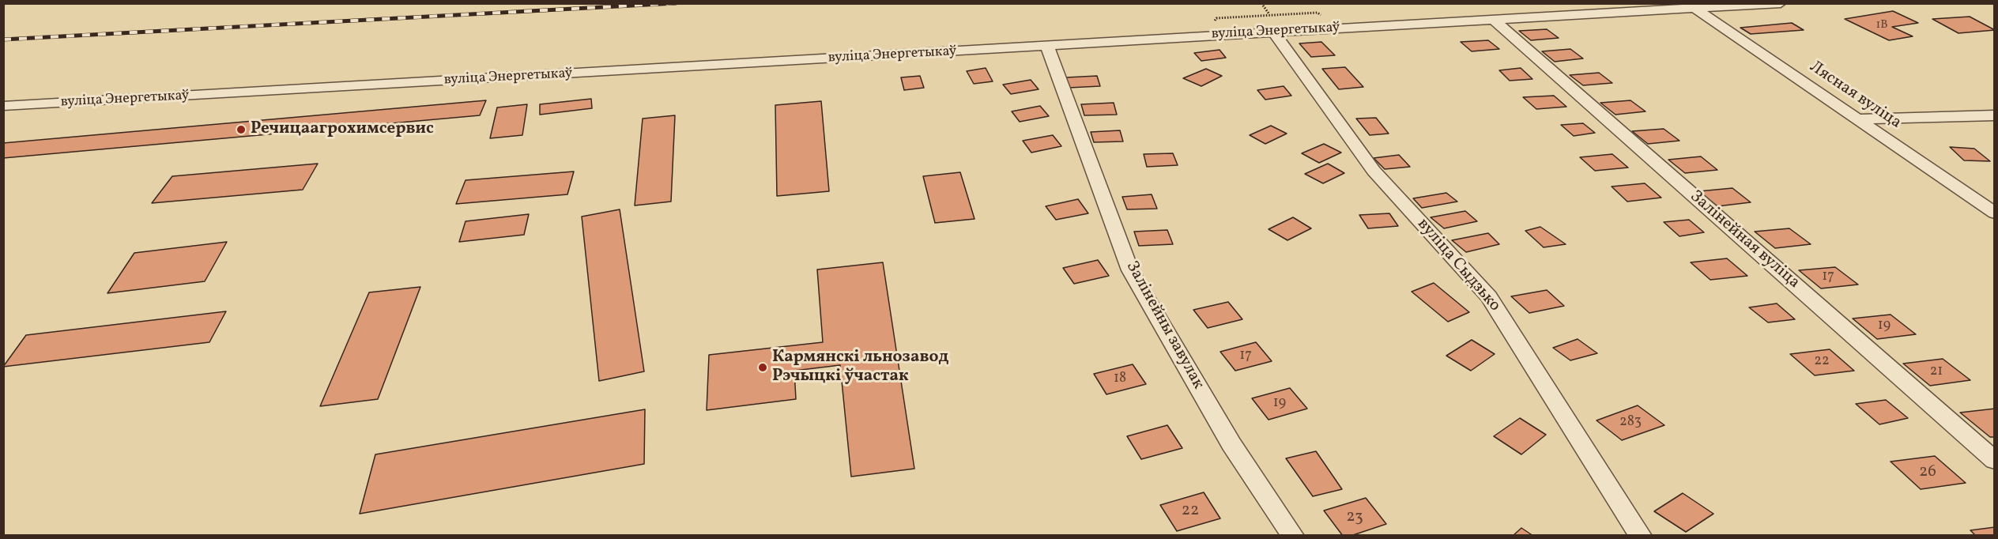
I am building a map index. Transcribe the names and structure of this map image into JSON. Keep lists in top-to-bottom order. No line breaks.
{"streets":{"street":["вуліца Энергетыкаў","Лясная вуліца","Залінейная вуліца","вуліца Сыдзько","Залінейны завулак"]},"crossings":[["вуліца Энергетыкаў","Лясная вуліца"],["вуліца Энергетыкаў","Залінейная вуліца"],["вуліца Энергетыкаў","вуліца Сыдзько"],["вуліца Энергетыкаў","Залінейны завулак"]],"places":["Речицаагрохимсервис","Кармянскі льнозавод Рэчыцкі ўчастак"],"house_numbers":["1В","17","19","17","22","21","18","19","283","26","22","23"]}
